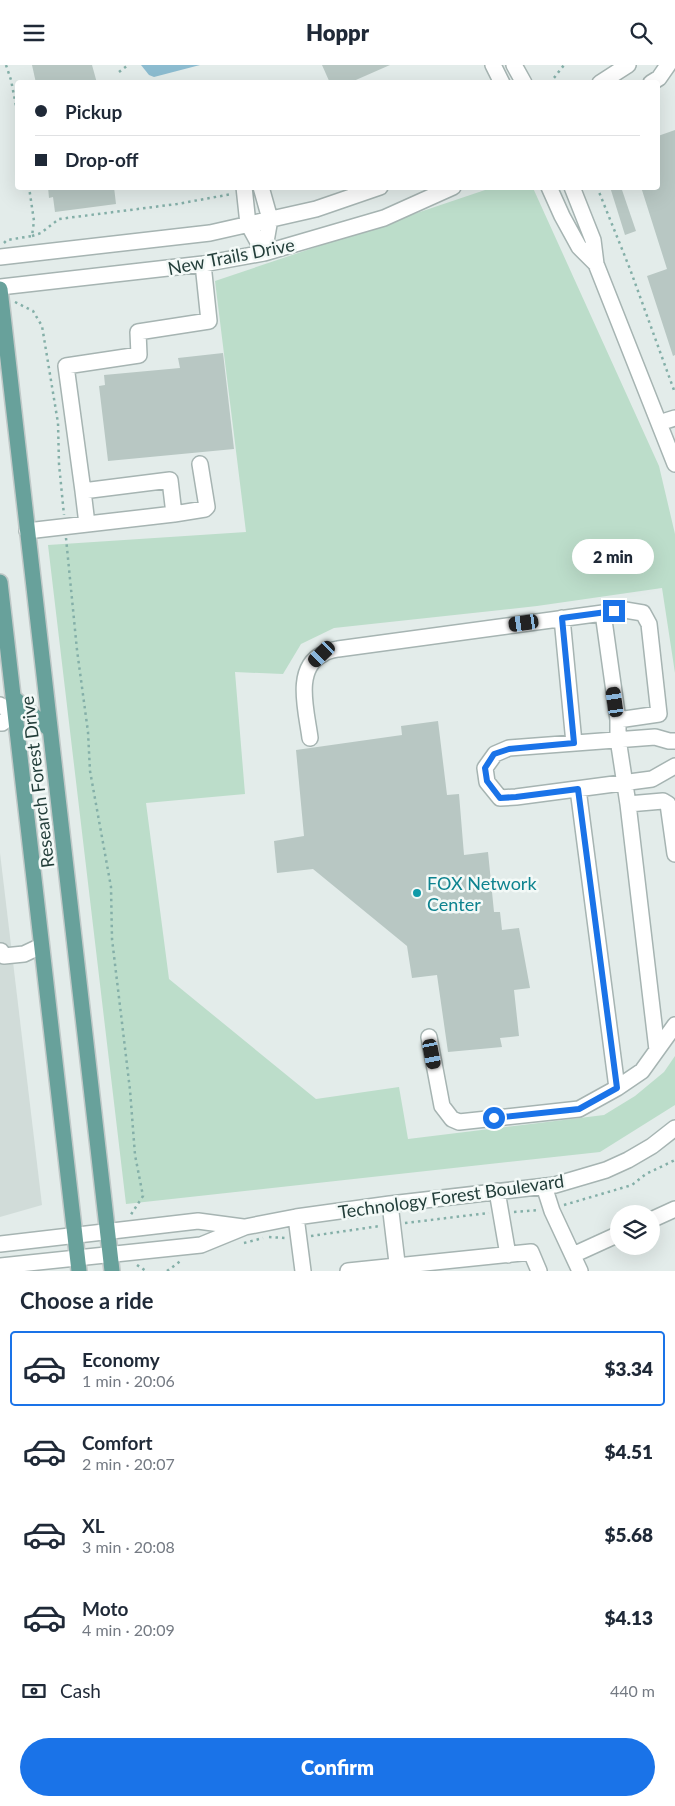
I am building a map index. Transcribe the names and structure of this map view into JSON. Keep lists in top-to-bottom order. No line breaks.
{"streets":{"main road":["Research Forest Drive"],"street":["New Trails Drive","Technology Forest Boulevard"]},"crossings":[["New Trails Drive","Research Forest Drive"],["Research Forest Drive","Technology Forest Boulevard"]],"places":["FOX Network Center"],"page":{"header":"Hoppr","banner":["Pickup","Drop-off"],"bubble":"2 min","heading":"Choose a ride","list":[{"name":"Economy","note":"1 min · 20:06","value":"$3.34"},{"name":"Comfort","note":"2 min · 20:07","value":"$4.51"},{"name":"XL","note":"3 min · 20:08","value":"$5.68"},{"name":"Moto","note":"4 min · 20:09","value":"$4.13"}],"pay":["Cash","440 m"],"buttons":"Confirm"}}
